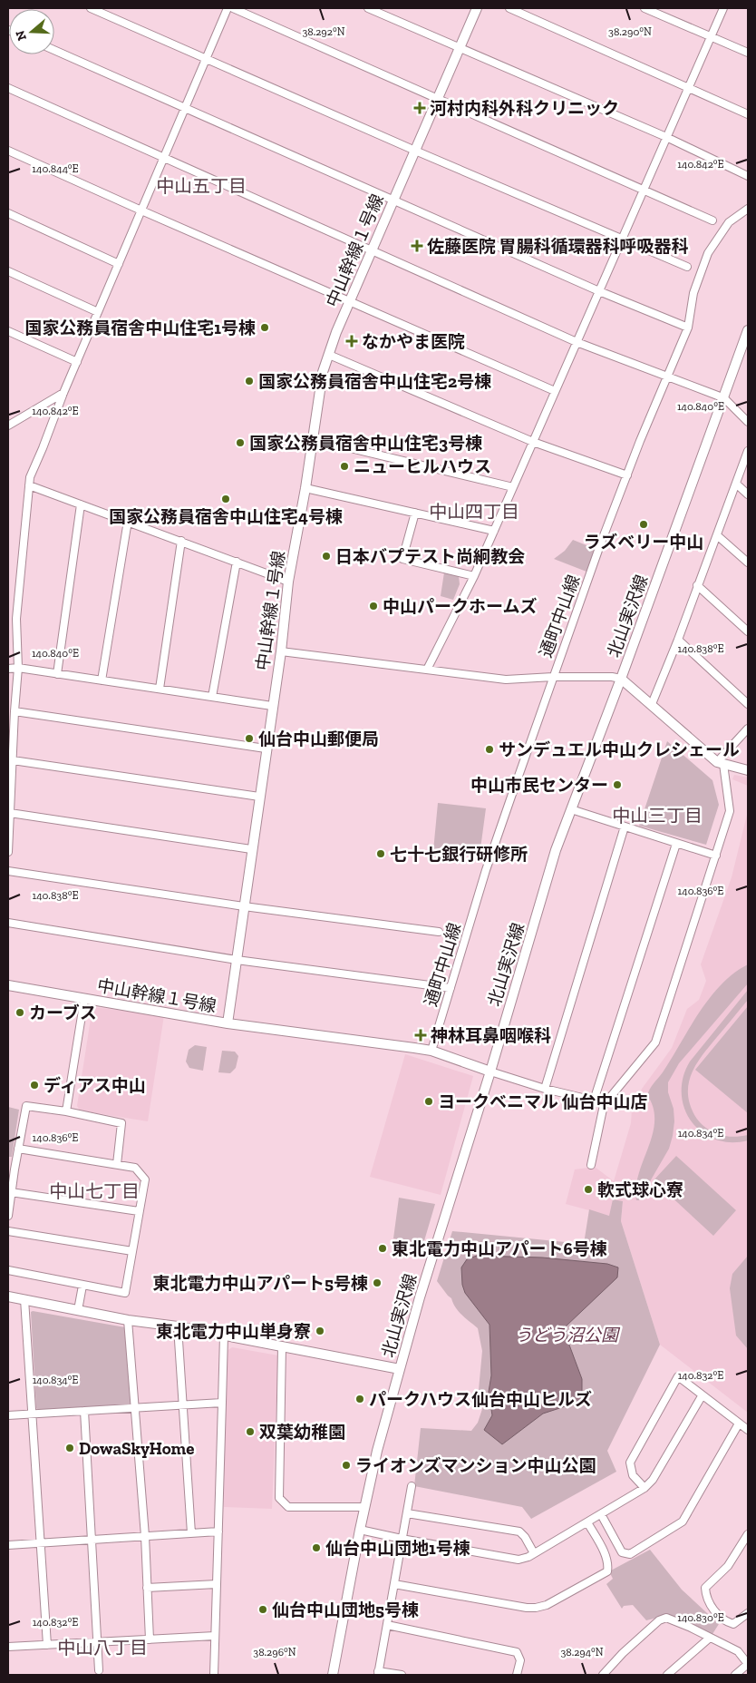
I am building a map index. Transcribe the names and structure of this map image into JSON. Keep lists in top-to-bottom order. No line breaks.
{"streets":{"street":["中山幹線１号線","通町中山線","北山実沢線"]},"districts":["中山五丁目","中山四丁目","中山三丁目","中山七丁目","中山八丁目"],"parks":["うどう沼公園"],"places":{"health":["河村内科外科クリニック","佐藤医院 胃腸科循環器科呼吸器科","なかやま医院","神林耳鼻咽喉科"],"other":["国家公務員宿舎中山住宅1号棟","国家公務員宿舎中山住宅2号棟","国家公務員宿舎中山住宅3号棟","ニューヒルハウス","国家公務員宿舎中山住宅4号棟","ラズベリー中山","日本バプテスト尚絅教会","中山パークホームズ","仙台中山郵便局","サンデュエル中山クレシェール","中山市民センター","七十七銀行研修所","カーブス","ディアス中山","ヨークベニマル 仙台中山店","軟式球心寮","東北電力中山アパート6号棟","東北電力中山アパート5号棟","東北電力中山単身寮","パークハウス仙台中山ヒルズ","双葉幼稚園","DowaSkyHome","ライオンズマンション中山公園","仙台中山団地1号棟","仙台中山団地5号棟"]},"north":"left","coordinates":["38.292°N","38.290°N","140.842°E","140.844°E","140.840°E","140.838°E","140.836°E","140.834°E","140.832°E","140.830°E","38.296°N","38.294°N"]}
